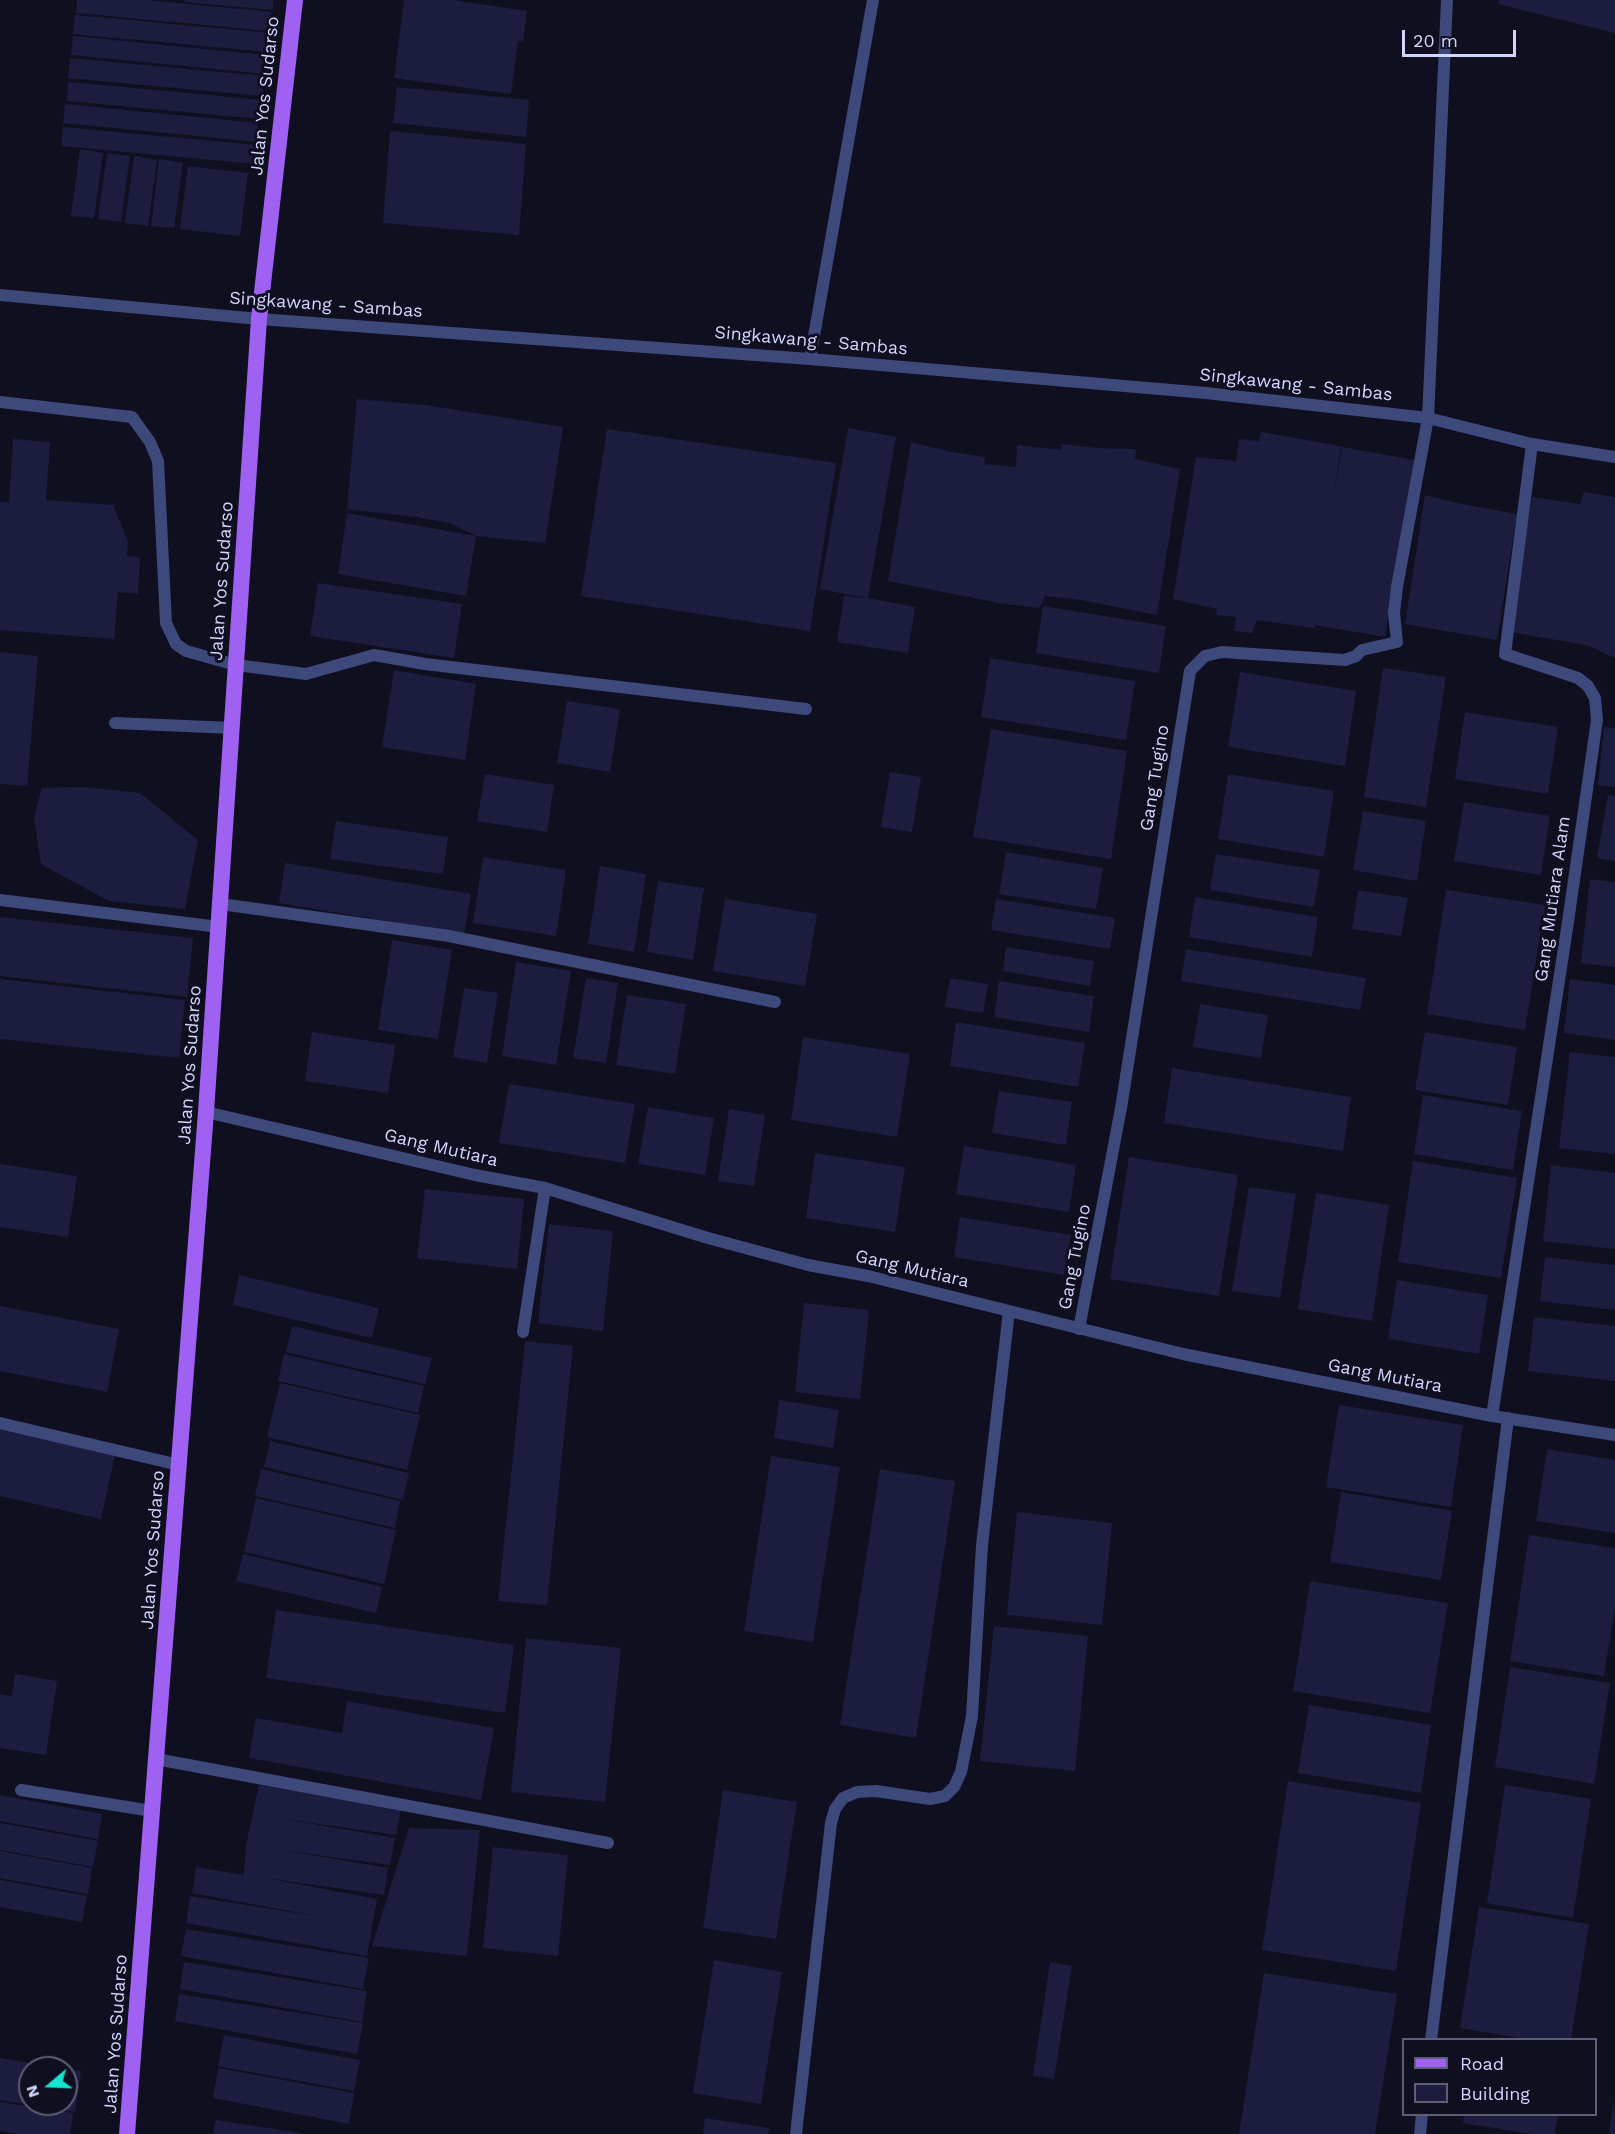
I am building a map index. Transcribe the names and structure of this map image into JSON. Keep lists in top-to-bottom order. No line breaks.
{"streets":{"main road":["Jalan Yos Sudarso"],"street":["Singkawang - Sambas","Gang Tugino","Gang Mutiara Alam","Gang Mutiara"]},"crossings":[["Jalan Yos Sudarso","Singkawang - Sambas"],["Jalan Yos Sudarso","Gang Mutiara"],["Singkawang - Sambas","Gang Tugino"],["Singkawang - Sambas","Gang Mutiara Alam"],["Gang Tugino","Gang Mutiara"],["Gang Mutiara Alam","Gang Mutiara"]],"legend":["Road","Building"],"scale_bar":"20 m","north":"left"}
